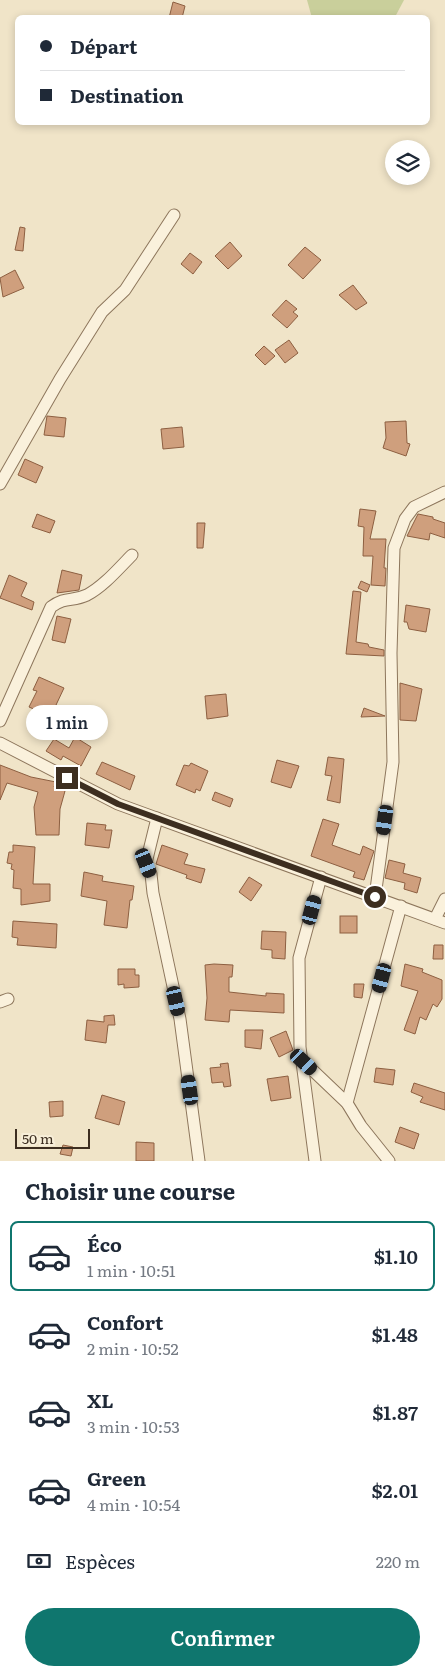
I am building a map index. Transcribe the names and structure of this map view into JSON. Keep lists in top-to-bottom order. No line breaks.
{"scale_bar":"50 m","page":{"banner":["Départ","Destination"],"bubble":"1 min","scale":"50 m","heading":"Choisir une course","list":[{"name":"Éco","note":"1 min · 10:51","value":"$1.10"},{"name":"Confort","note":"2 min · 10:52","value":"$1.48"},{"name":"XL","note":"3 min · 10:53","value":"$1.87"},{"name":"Green","note":"4 min · 10:54","value":"$2.01"}],"pay":["Espèces","220 m"],"buttons":"Confirmer"}}
